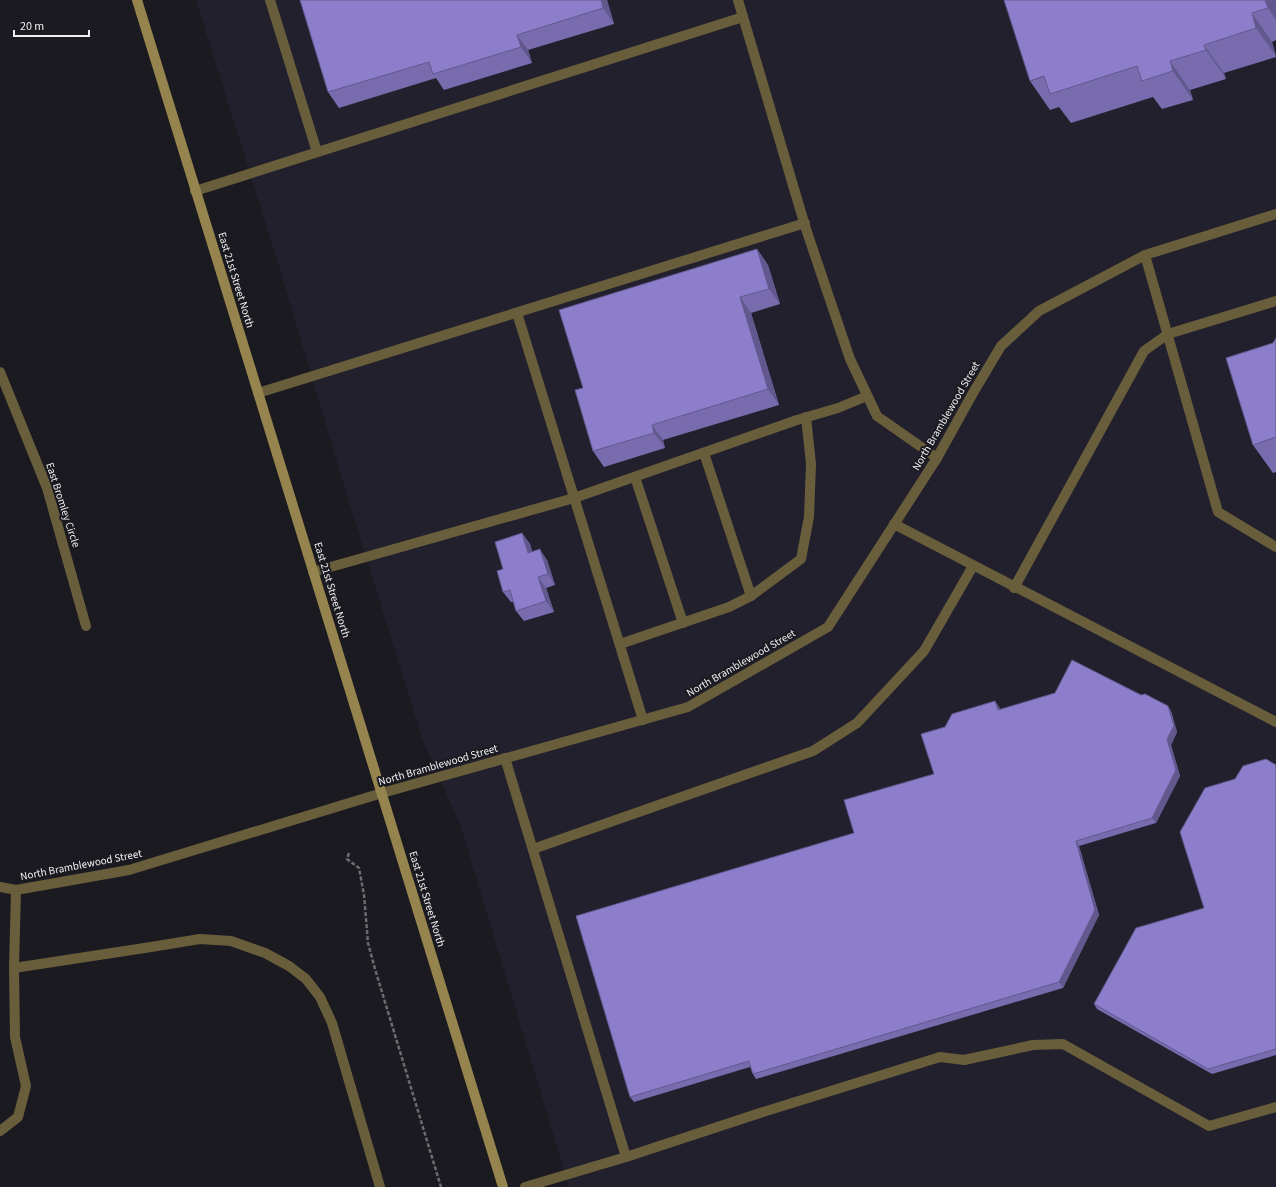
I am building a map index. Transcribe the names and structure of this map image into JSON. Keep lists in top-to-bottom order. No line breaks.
{"streets":{"main road":["East 21st Street North"],"street":["North Bramblewood Street","East Bromley Circle"]},"crossings":[["East 21st Street North","North Bramblewood Street"]],"scale_bar":"20 m"}
